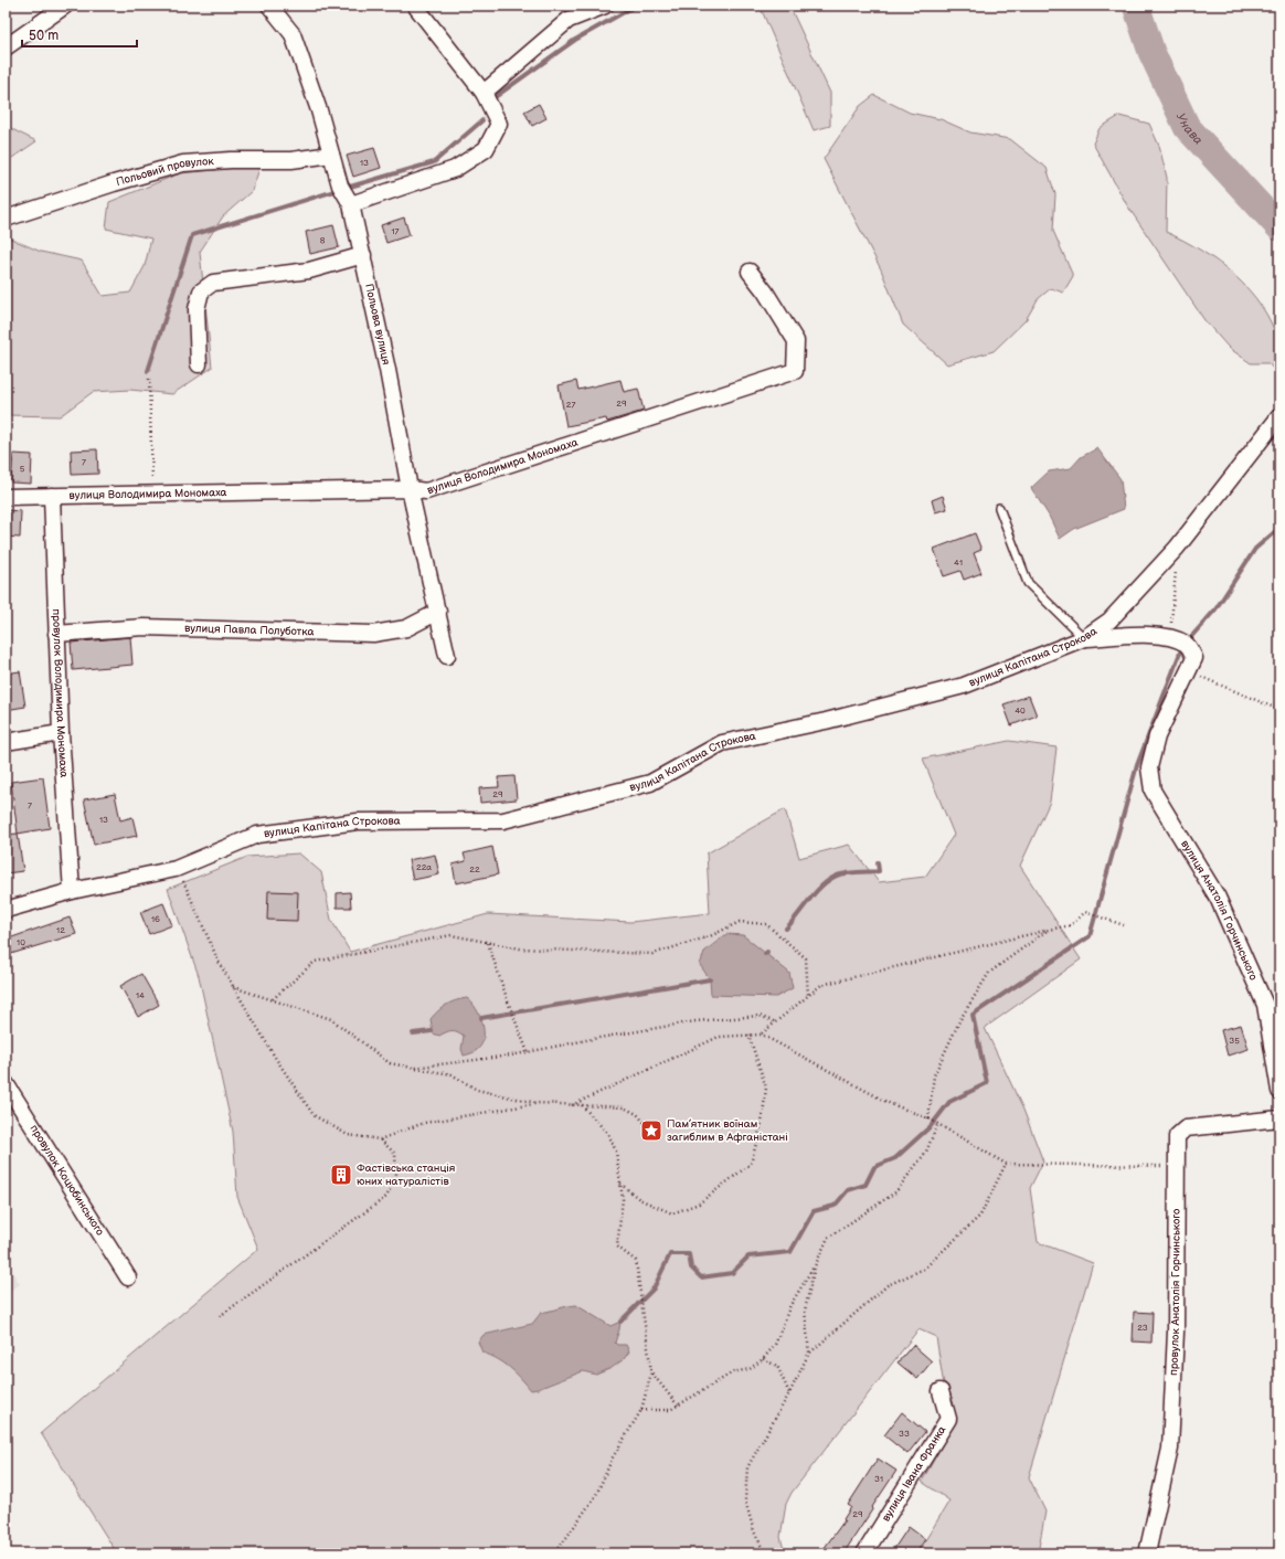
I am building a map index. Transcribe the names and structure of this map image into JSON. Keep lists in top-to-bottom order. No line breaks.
{"streets":{"street":["Польовий провулок","Польова вулиця","вулиця Володимира Мономаха","вулиця Павла Полуботка","вулиця Капітана Строкова","провулок Володимира Мономаха","вулиця Анатолія Горчинського","провулок Коцюбинського","провулок Анатолія Горчинського","вулиця Івана Франка"]},"crossings":[["Польовий провулок","Польова вулиця"],["Польова вулиця","вулиця Володимира Мономаха"],["Польова вулиця","вулиця Павла Полуботка"],["вулиця Володимира Мономаха","провулок Володимира Мономаха"],["вулиця Павла Полуботка","провулок Володимира Мономаха"],["вулиця Капітана Строкова","провулок Володимира Мономаха"]],"water":["Унава"],"places":{"place":["Пам’ятник воїнам загиблим в Афганістані"],"building":["Фастівська станція юних натуралістів"]},"house_numbers":["13","17","8","29","27","7","5","41","40","29","7","13","22а","22","16","12","10","14","35","23","33","31","29"],"scale_bar":"50 m"}
